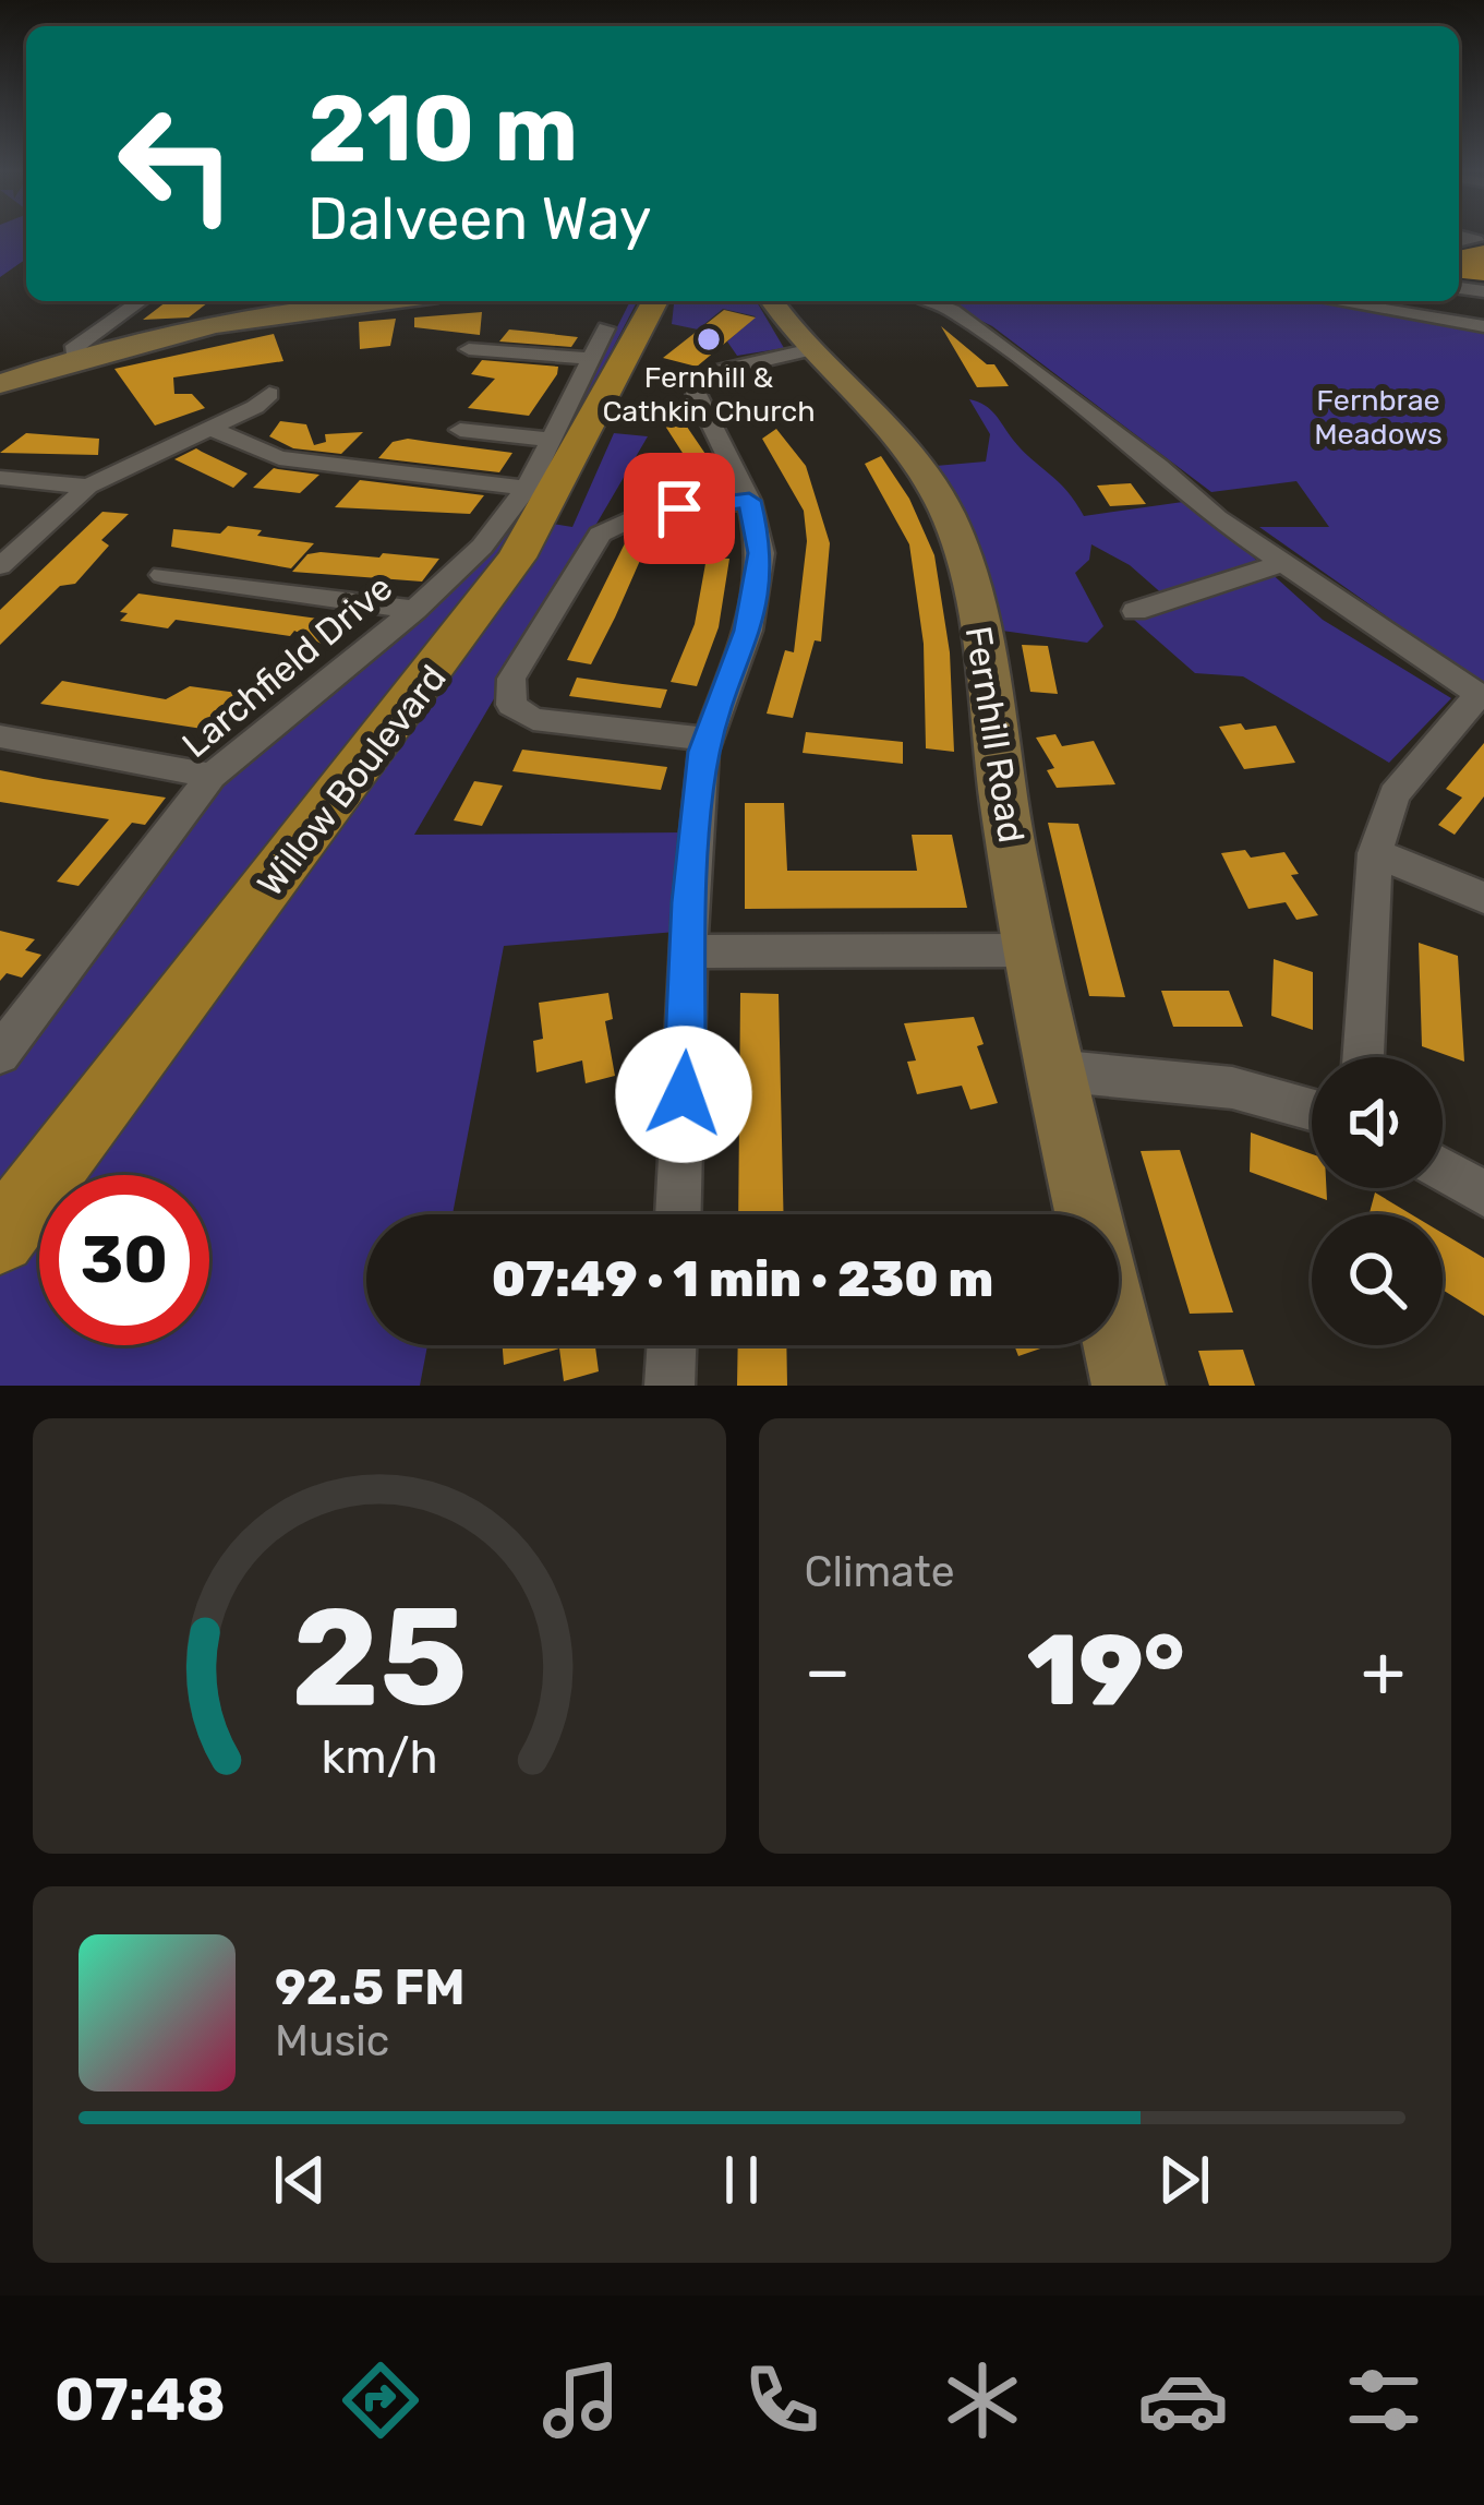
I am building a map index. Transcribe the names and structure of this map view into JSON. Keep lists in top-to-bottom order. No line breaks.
{"streets":{"main road":["Willow Boulevard"],"street":["Larchfield Drive","Fernhill Road"]},"parks":["Fernbrae Meadows"],"places":["Fernhill & Cathkin Church"],"page":{"turn":["210 m","Dalveen Way"],"limit":"30","trip":"07:49 · 1 min · 230 m","tile":"Climate","heat":["−","19°","+"],"song":["92.5 FM","Music"],"tabs":"07:48","gauge":["25","km/h"]}}
